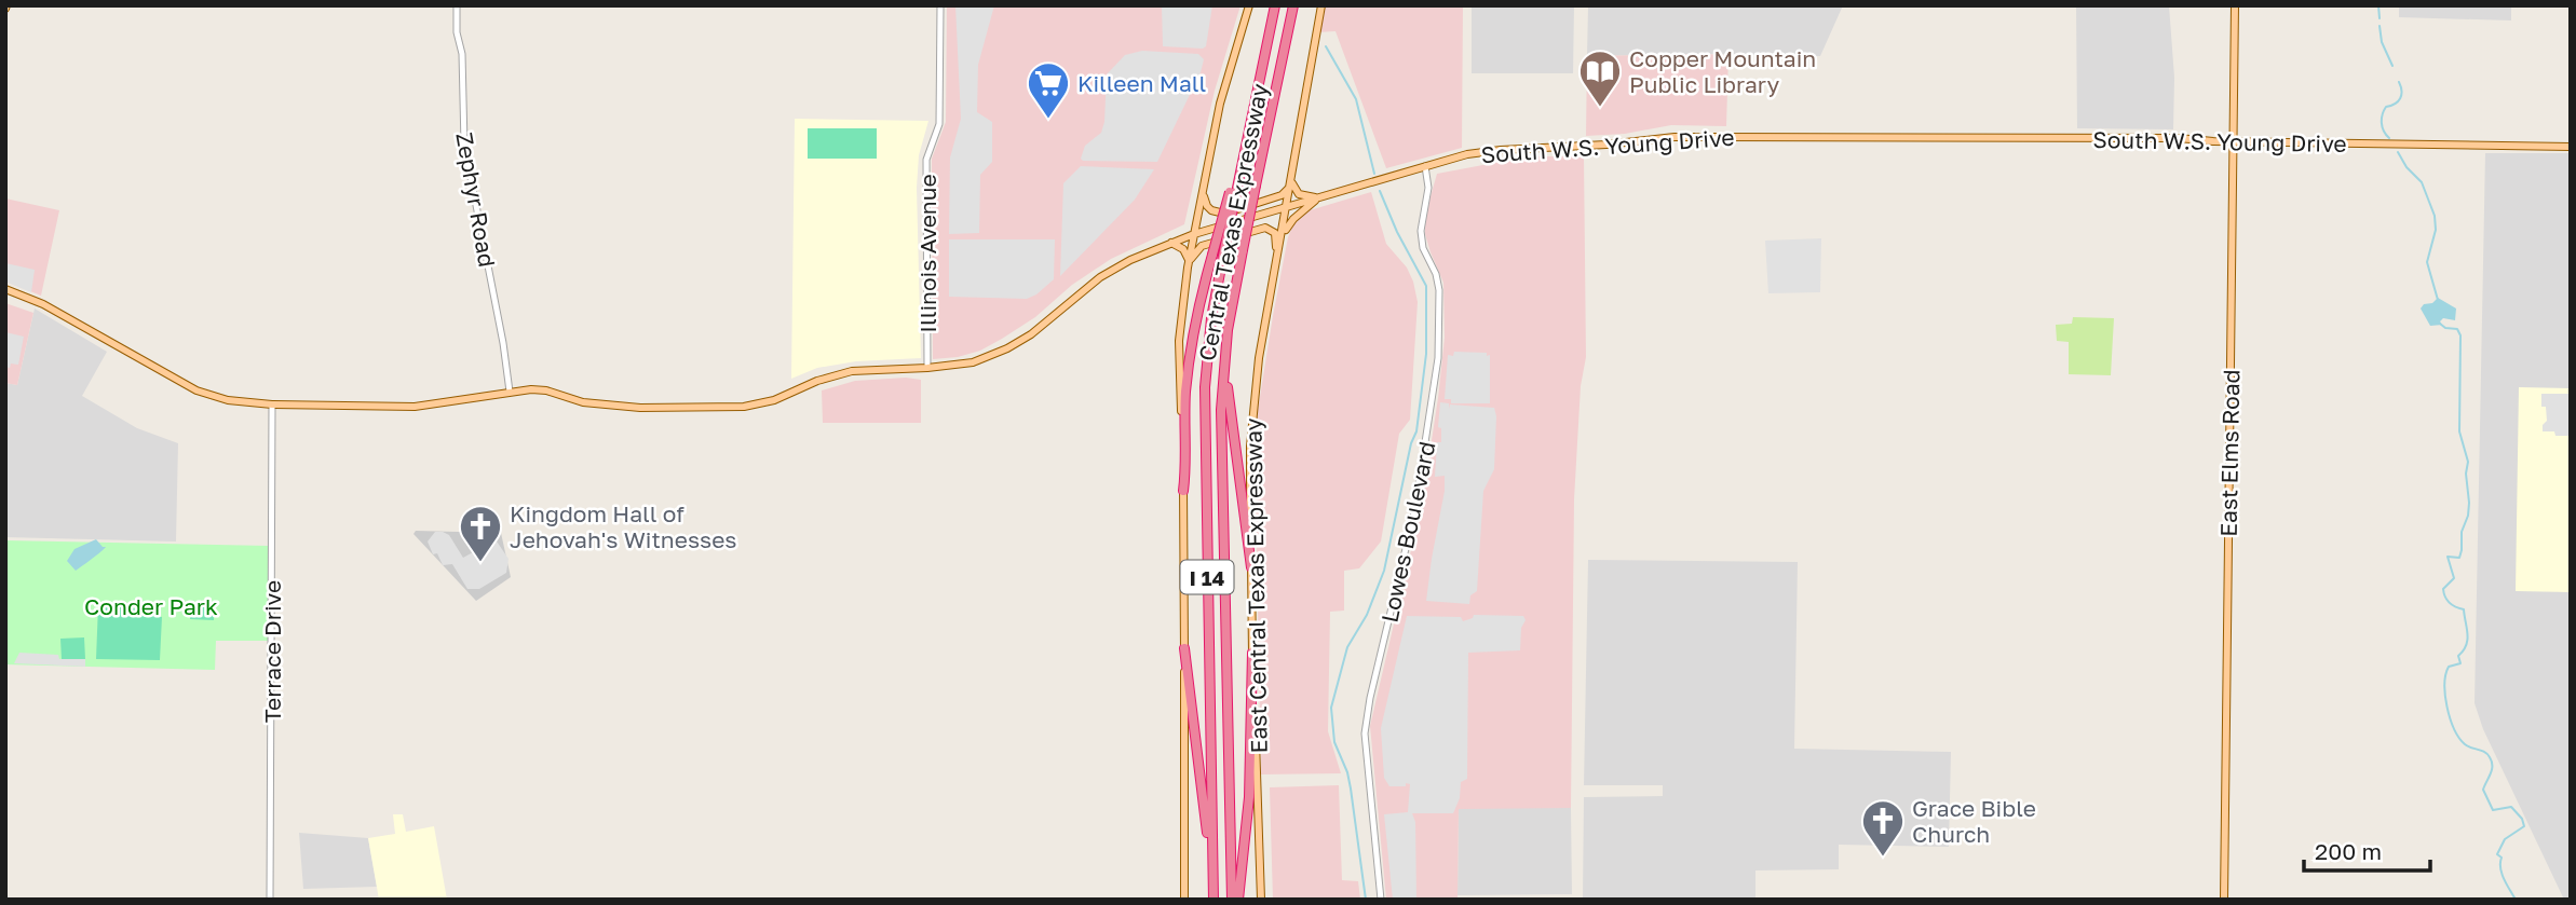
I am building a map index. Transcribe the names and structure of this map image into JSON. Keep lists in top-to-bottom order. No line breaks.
{"streets":{"highway":["Central Texas Expressway","I 14"],"main road":["South W.S. Young Drive","East Elms Road","East Central Texas Expressway"],"street":["Zephyr Road","Illinois Avenue","Lowes Boulevard","Terrace Drive"]},"crossings":[["South W.S. Young Drive","Zephyr Road"],["South W.S. Young Drive","Illinois Avenue"],["South W.S. Young Drive","East Elms Road"],["South W.S. Young Drive","Lowes Boulevard"],["South W.S. Young Drive","East Central Texas Expressway"],["South W.S. Young Drive","Terrace Drive"]],"parks":["Conder Park"],"places":{"library":["Copper Mountain Public Library"],"supermarket":["Killeen Mall"],"church":["Kingdom Hall of Jehovah's Witnesses","Grace Bible Church"]},"scale_bar":"200 m"}
